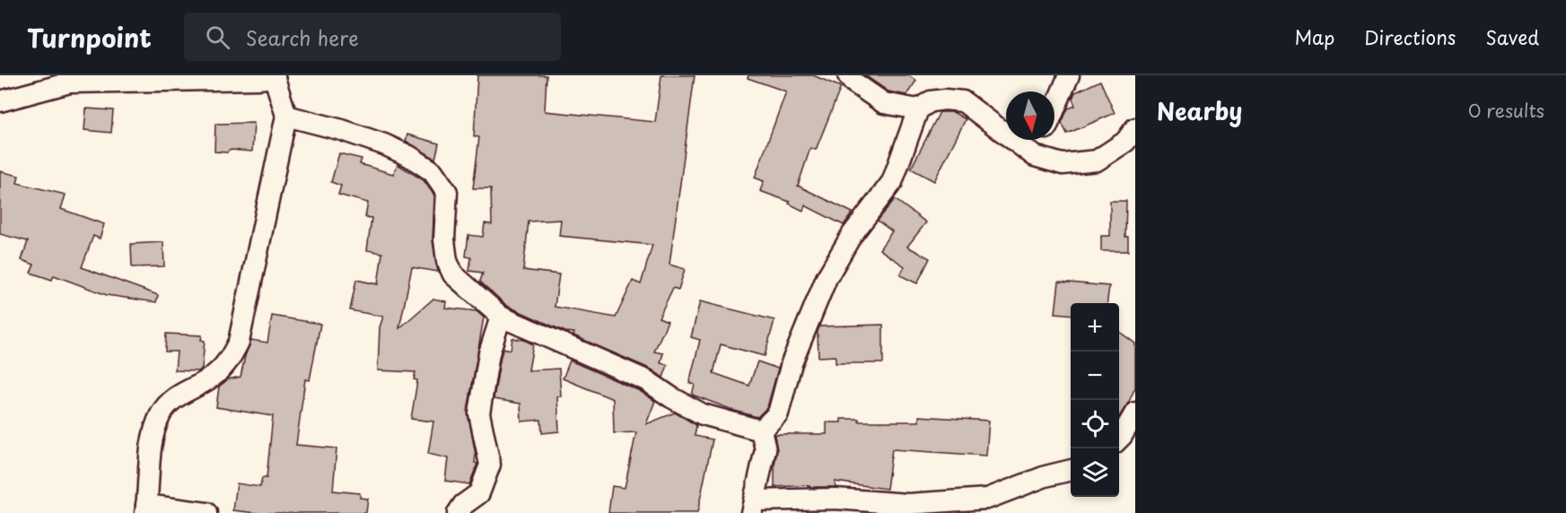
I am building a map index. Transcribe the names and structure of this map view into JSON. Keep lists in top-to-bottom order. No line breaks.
{"north":"bottom","page":{"header":"Turnpoint","search":"Search here","nav":["Map","Directions","Saved"],"heading":["Nearby","0 results"],"map_buttons":["+","−"]}}
